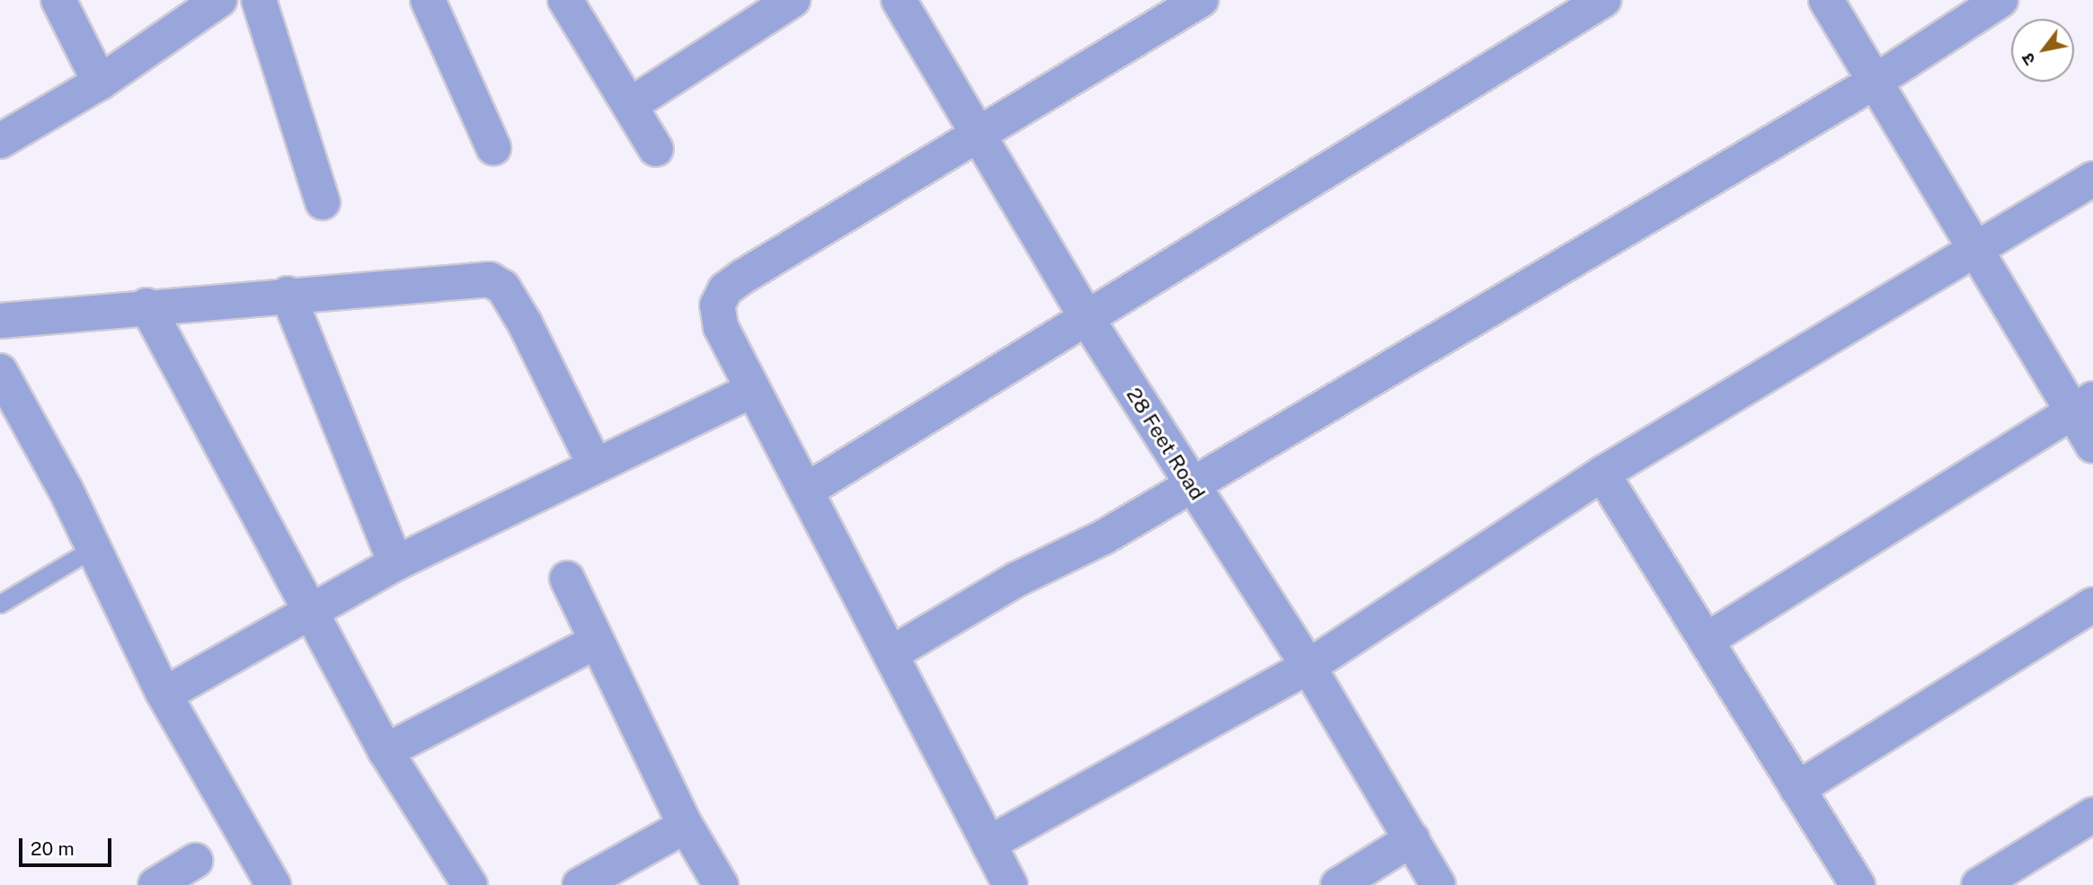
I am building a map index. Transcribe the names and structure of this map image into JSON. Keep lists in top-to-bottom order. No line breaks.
{"streets":{"street":["28 Feet Road"]},"scale_bar":"20 m","north":"bottom left"}
